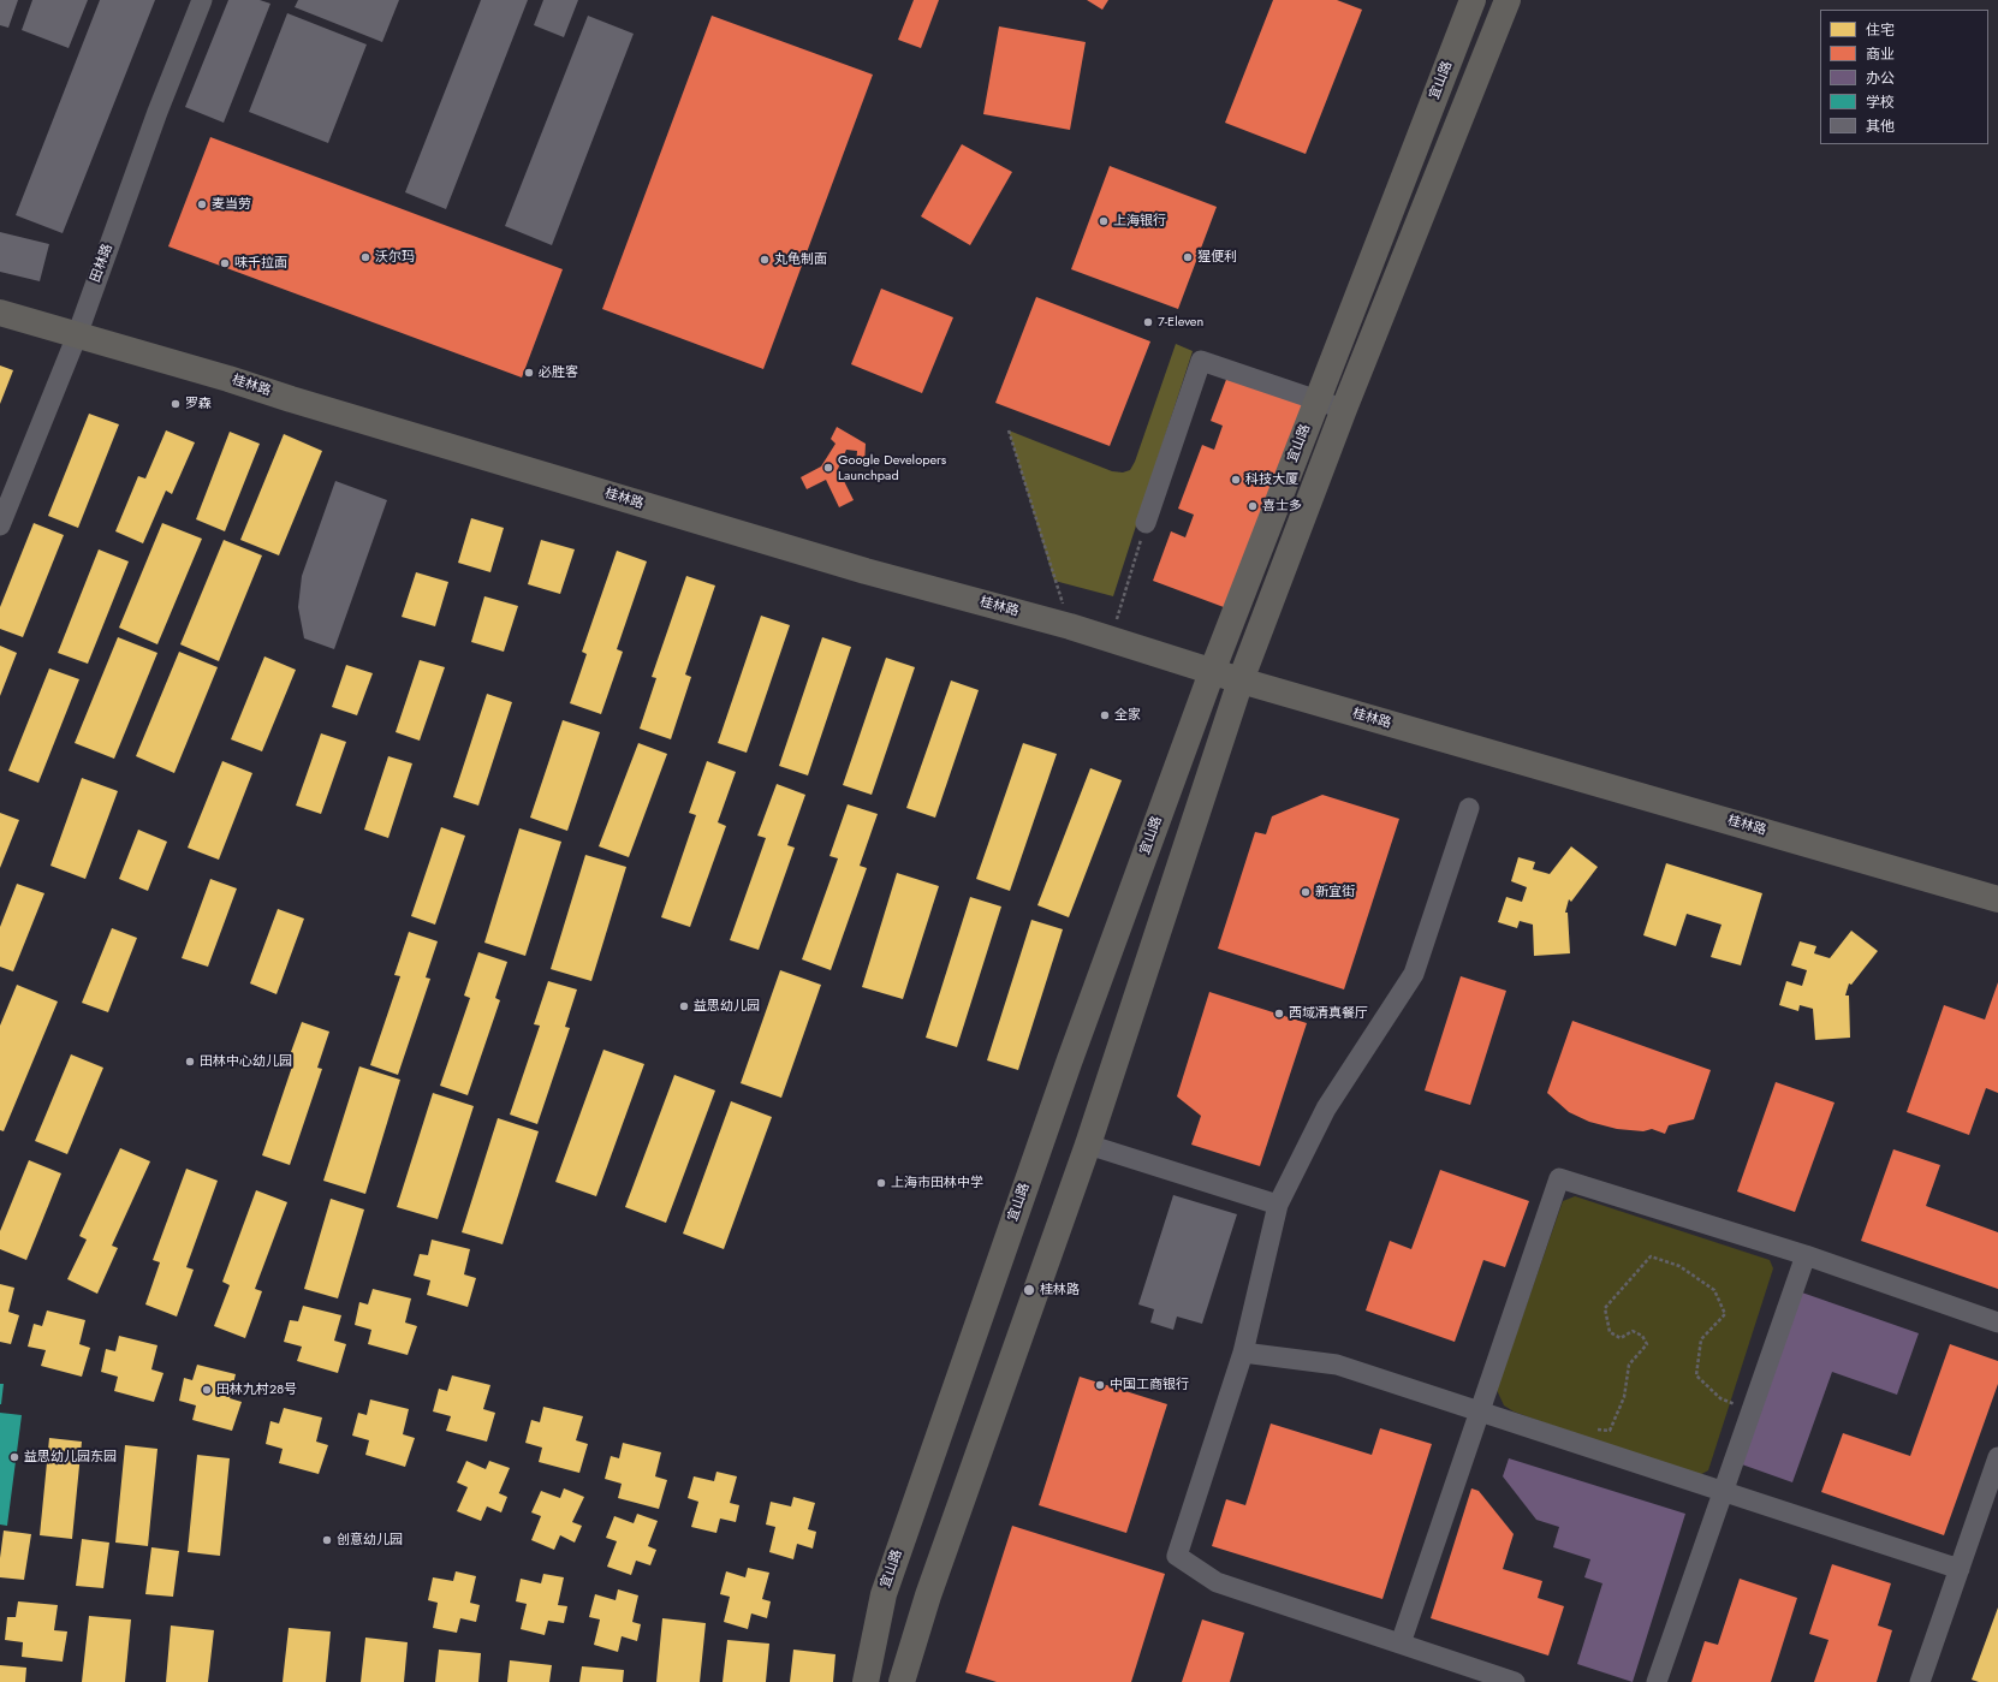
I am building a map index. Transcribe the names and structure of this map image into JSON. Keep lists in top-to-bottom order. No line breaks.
{"streets":{"main road":["宜山路","桂林路"],"street":["田林路"]},"crossings":[["宜山路","桂林路"],["田林路","桂林路"]],"places":["麦当劳","上海银行","沃尔玛","猩便利","丸龟制面","味千拉面","7-Eleven","必胜客","罗森","Google Developers Launchpad","科技大厦","喜士多","全家","新宜街","益思幼儿园","西域凊真餐厅","田林中心幼儿园","上海市田林中学","桂林路","中国工商银行","田林九村28号","益思幼儿园东园","创意幼儿园"],"legend":["住宅","商业","办公","学校","其他"]}
